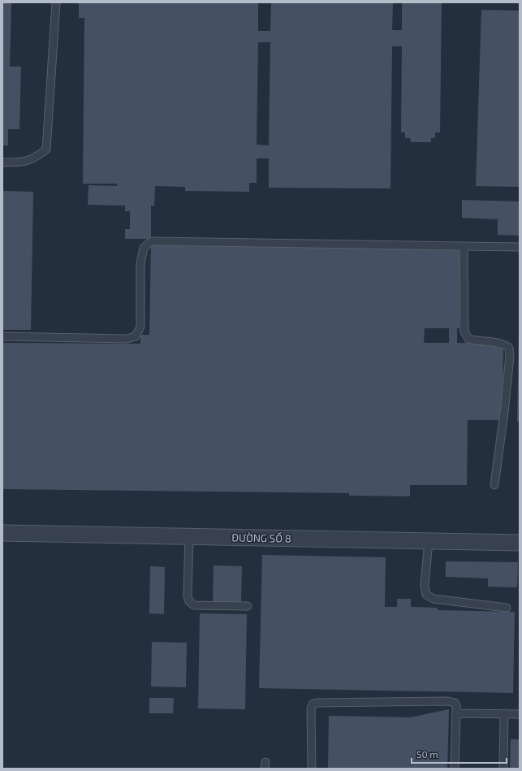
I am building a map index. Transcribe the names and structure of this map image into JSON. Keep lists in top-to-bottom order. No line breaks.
{"streets":{"street":["ĐƯỜNG SỐ 8"]},"scale_bar":"50 m"}
